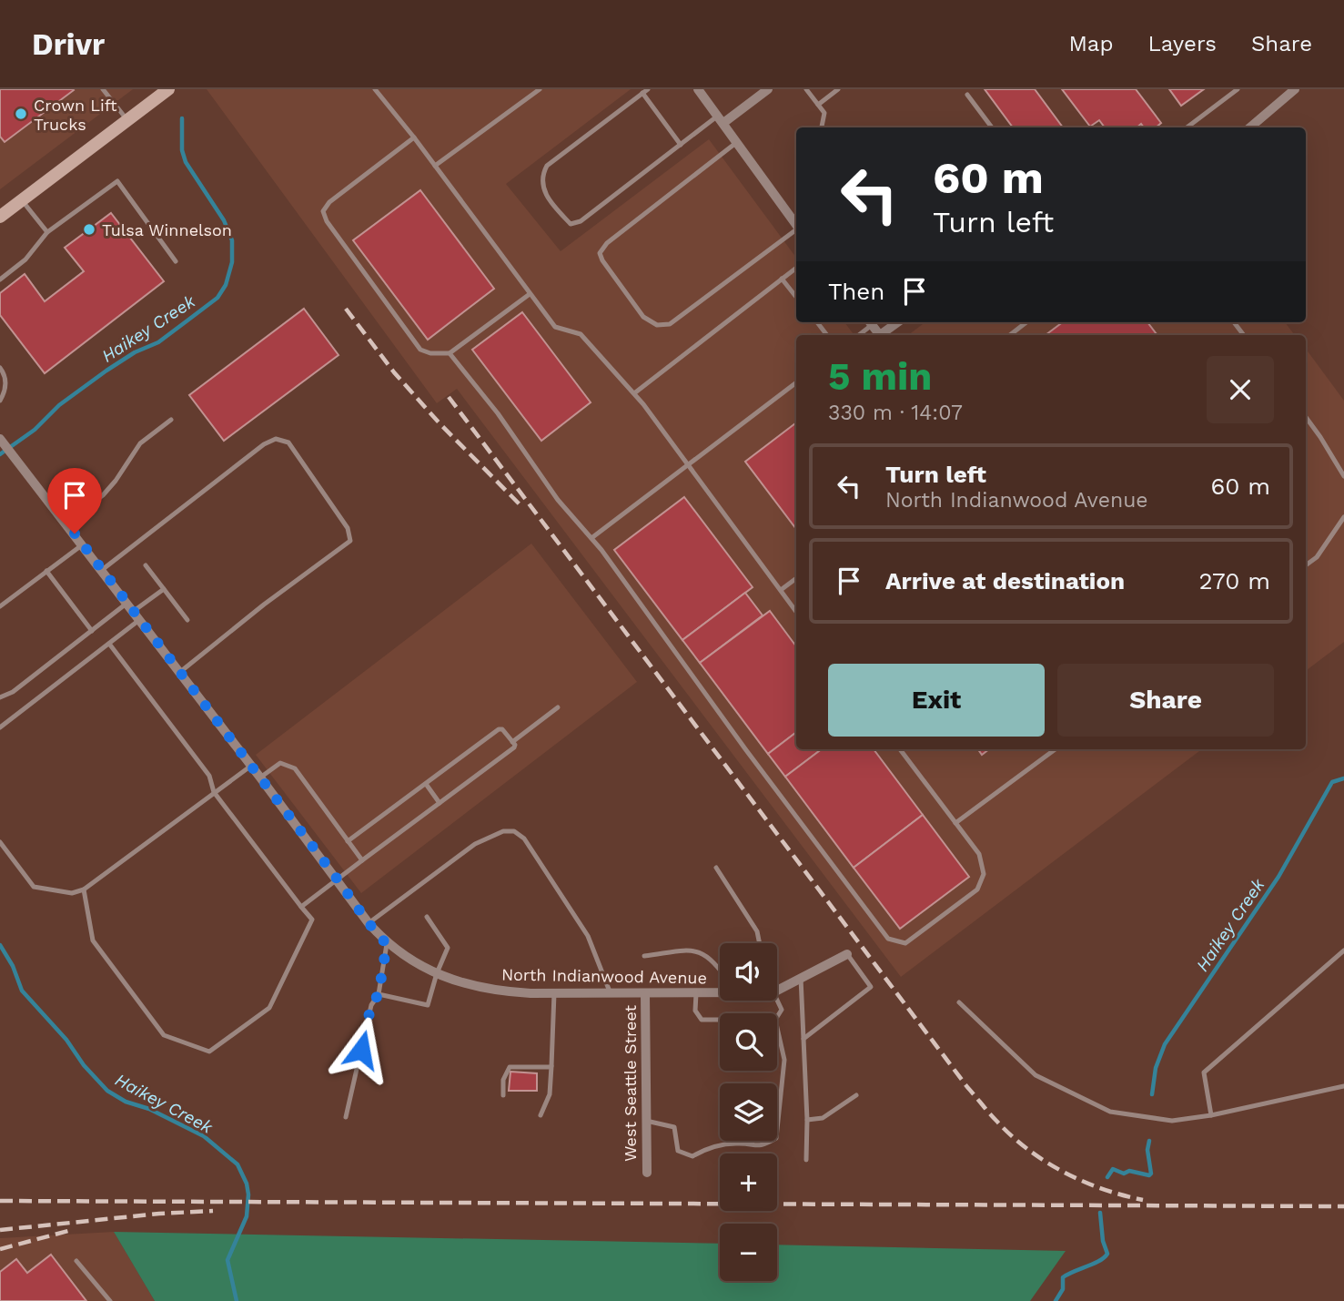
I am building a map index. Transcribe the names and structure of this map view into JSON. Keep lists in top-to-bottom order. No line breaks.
{"streets":{"street":["North Indianwood Avenue","West Seattle Street"]},"crossings":[["North Indianwood Avenue","West Seattle Street"]],"water":["Haikey Creek"],"places":["Crown Lift Trucks","Tulsa Winnelson"],"page":{"header":"Drivr","nav":["Map","Layers","Share"],"turn":["60 m","Turn left"],"then":"Then","heading":["5 min","330 m · 14:07"],"list":[{"name":"Turn left","note":"North Indianwood Avenue","value":"60 m"},{"name":"Arrive at destination","value":"270 m"}],"buttons":["Exit","Share"],"map_buttons":["+","−"]}}
